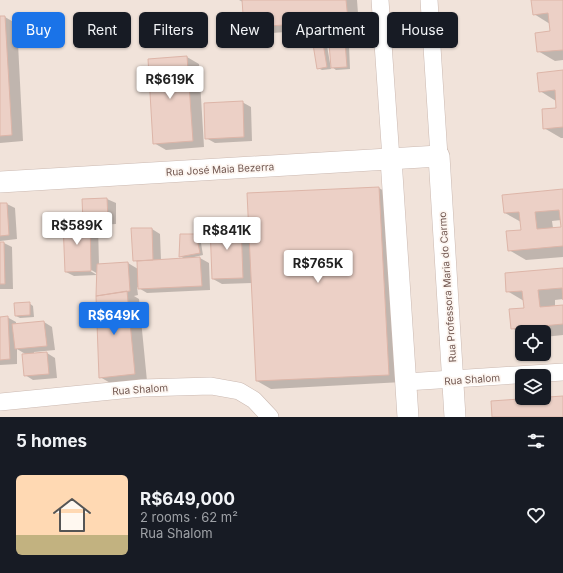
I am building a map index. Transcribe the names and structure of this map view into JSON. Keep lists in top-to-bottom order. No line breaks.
{"streets":{"street":["Rua José Maia Bezerra","Rua Professora Maria do Carmo","Rua Shalom"]},"crossings":[["Rua José Maia Bezerra","Rua Professora Maria do Carmo"],["Rua Professora Maria do Carmo","Rua Shalom"]],"page":{"chip":["Buy","Rent","Filters","New","Apartment","House"],"price":["R$619K","R$589K","R$841K","R$765K","R$649K"],"heading":"5 homes","list":[{"name":"R$649,000","note":"2 rooms · 62 m² · Rua Shalom"}]}}
